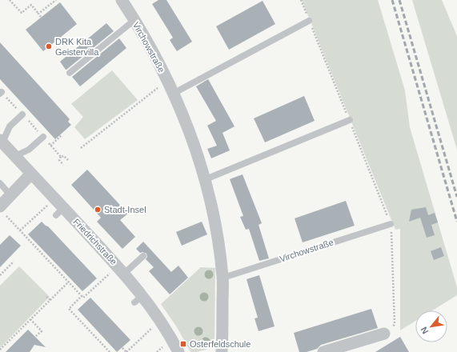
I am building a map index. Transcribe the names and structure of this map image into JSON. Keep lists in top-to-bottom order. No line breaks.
{"streets":{"street":["Virchowstraße","Friedrichstraße"]},"places":{"other":["DRK Kita Geistervilla","Stadt-Insel"],"transit":["Osterfeldschule"]},"north":"bottom left"}
